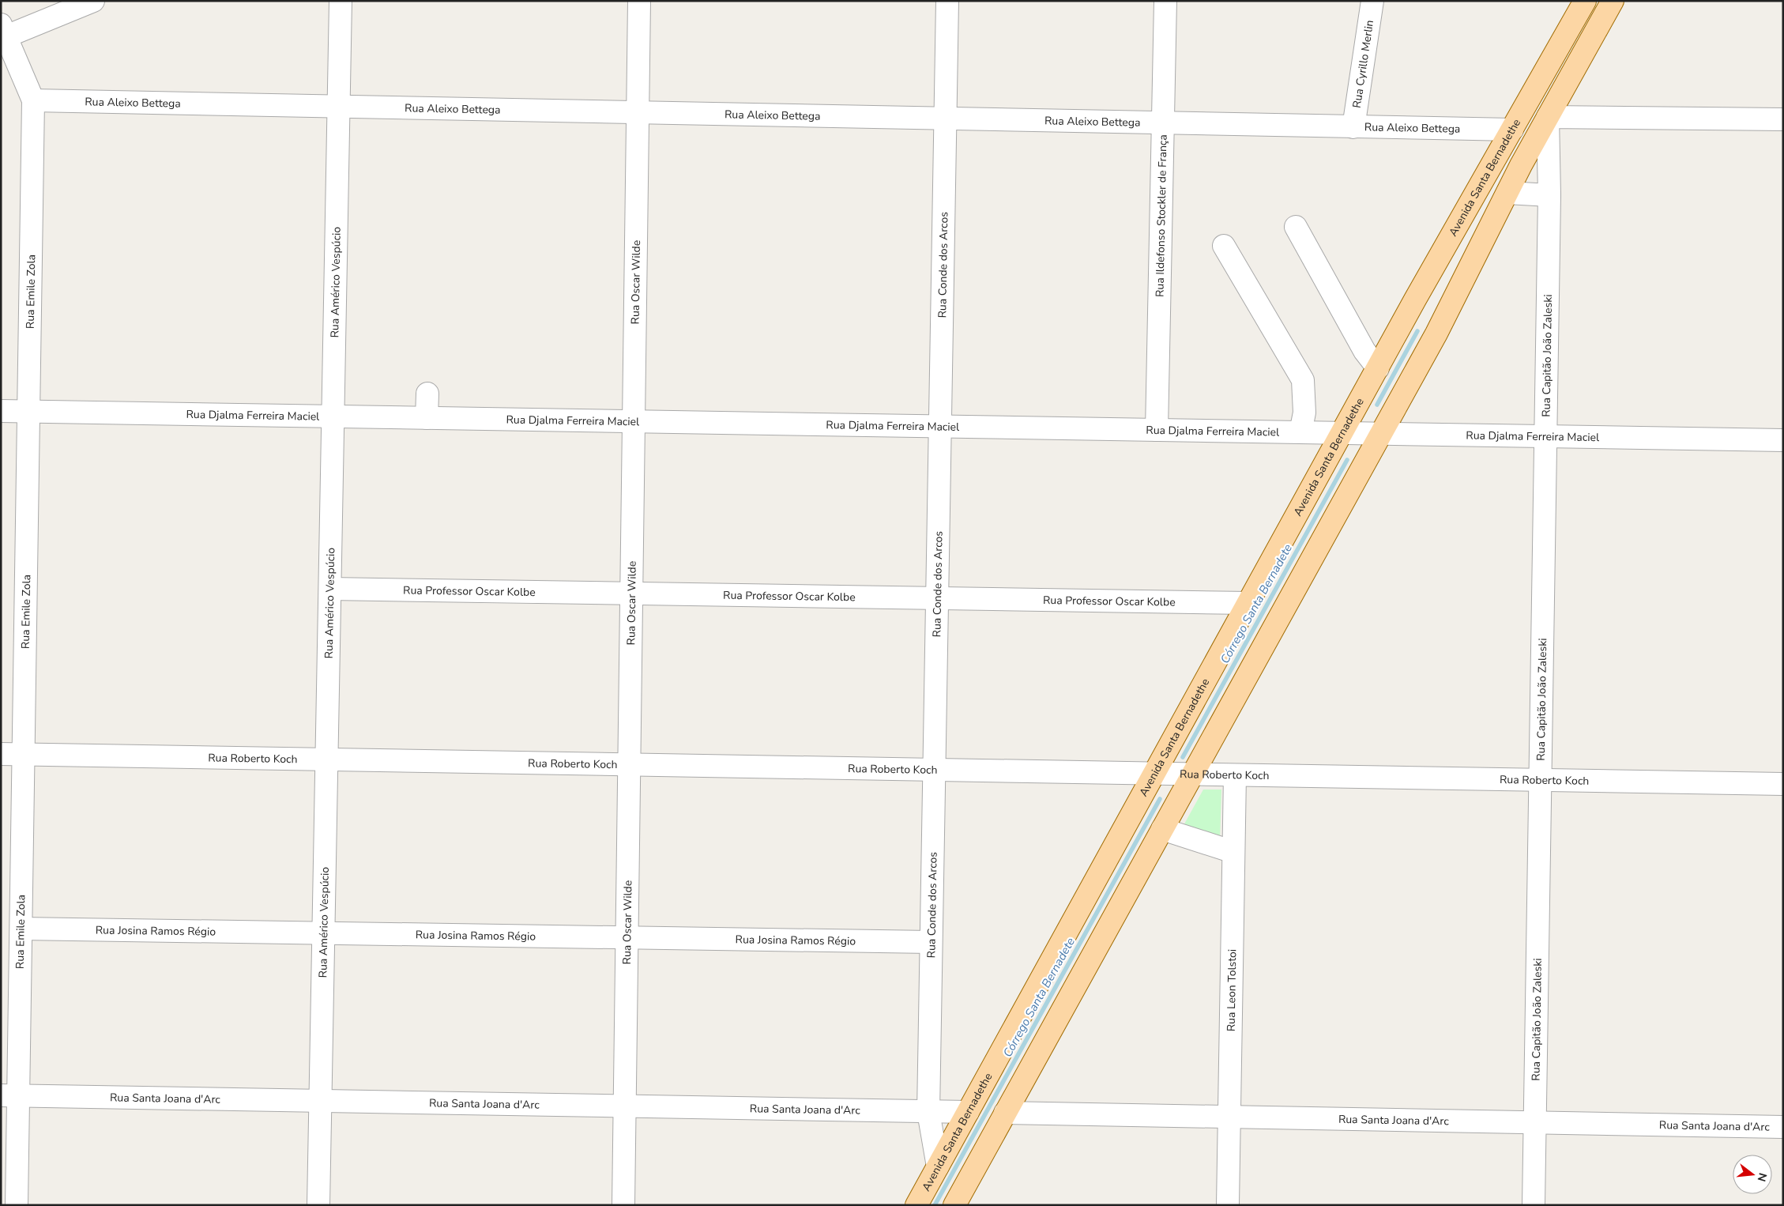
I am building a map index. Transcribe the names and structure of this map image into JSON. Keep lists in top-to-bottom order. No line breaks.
{"streets":{"main road":["Avenida Santa Bernadethe"],"street":["Rua Cyrillo Merlin","Rua Aleixo Bettega","Rua Ildefonso Stockler de França","Rua Conde dos Arcos","Rua Américo Vespúcio","Rua Oscar Wilde","Rua Emile Zola","Rua Capitão João Zaleski","Rua Djalma Ferreira Maciel","Rua Professor Oscar Kolbe","Rua Roberto Koch","Rua Josina Ramos Régio","Rua Leon Tolstoi","Rua Santa Joana d'Arc"]},"crossings":[["Rua Cyrillo Merlin","Rua Aleixo Bettega"],["Rua Aleixo Bettega","Avenida Santa Bernadethe"],["Rua Aleixo Bettega","Rua Ildefonso Stockler de França"],["Rua Aleixo Bettega","Rua Conde dos Arcos"],["Rua Aleixo Bettega","Rua Américo Vespúcio"],["Rua Aleixo Bettega","Rua Oscar Wilde"],["Rua Aleixo Bettega","Rua Emile Zola"],["Avenida Santa Bernadethe","Rua Conde dos Arcos"],["Avenida Santa Bernadethe","Rua Djalma Ferreira Maciel"],["Avenida Santa Bernadethe","Rua Professor Oscar Kolbe"],["Avenida Santa Bernadethe","Rua Roberto Koch"],["Avenida Santa Bernadethe","Rua Santa Joana d'Arc"],["Rua Ildefonso Stockler de França","Rua Djalma Ferreira Maciel"],["Rua Conde dos Arcos","Rua Djalma Ferreira Maciel"],["Rua Conde dos Arcos","Rua Professor Oscar Kolbe"],["Rua Conde dos Arcos","Rua Roberto Koch"],["Rua Conde dos Arcos","Rua Josina Ramos Régio"],["Rua Conde dos Arcos","Rua Santa Joana d'Arc"],["Rua Américo Vespúcio","Rua Djalma Ferreira Maciel"],["Rua Américo Vespúcio","Rua Professor Oscar Kolbe"],["Rua Américo Vespúcio","Rua Roberto Koch"],["Rua Américo Vespúcio","Rua Josina Ramos Régio"],["Rua Américo Vespúcio","Rua Santa Joana d'Arc"],["Rua Oscar Wilde","Rua Djalma Ferreira Maciel"],["Rua Oscar Wilde","Rua Professor Oscar Kolbe"],["Rua Oscar Wilde","Rua Roberto Koch"],["Rua Oscar Wilde","Rua Josina Ramos Régio"],["Rua Oscar Wilde","Rua Santa Joana d'Arc"],["Rua Emile Zola","Rua Djalma Ferreira Maciel"],["Rua Emile Zola","Rua Roberto Koch"],["Rua Emile Zola","Rua Josina Ramos Régio"],["Rua Emile Zola","Rua Santa Joana d'Arc"],["Rua Capitão João Zaleski","Rua Djalma Ferreira Maciel"],["Rua Capitão João Zaleski","Rua Roberto Koch"],["Rua Capitão João Zaleski","Rua Santa Joana d'Arc"],["Rua Roberto Koch","Rua Leon Tolstoi"],["Rua Leon Tolstoi","Rua Santa Joana d'Arc"]],"water":["Córrego Santa Bernadete"],"north":"right"}
